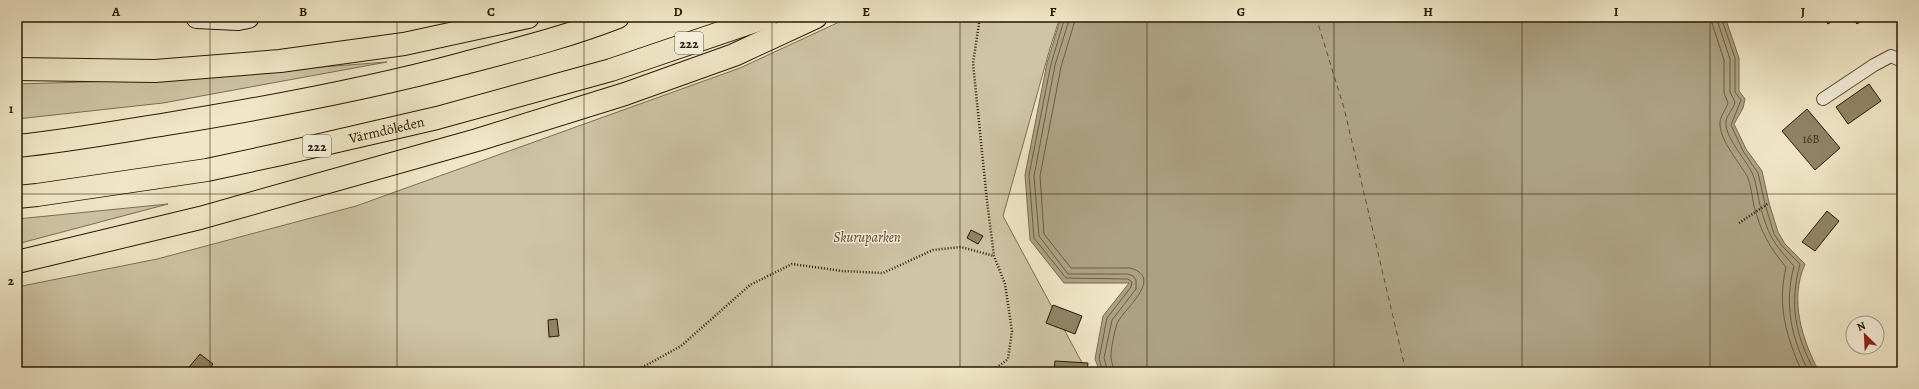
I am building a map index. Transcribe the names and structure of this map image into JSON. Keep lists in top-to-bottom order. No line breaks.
{"streets":{"highway":["222","Värmdöleden"]},"parks":["Skuruparken"],"house_numbers":["16B"],"north":"top left","grid":{"columns":["A","B","C","D","E","F","G","H","I","J"],"rows":["1","2"]}}
